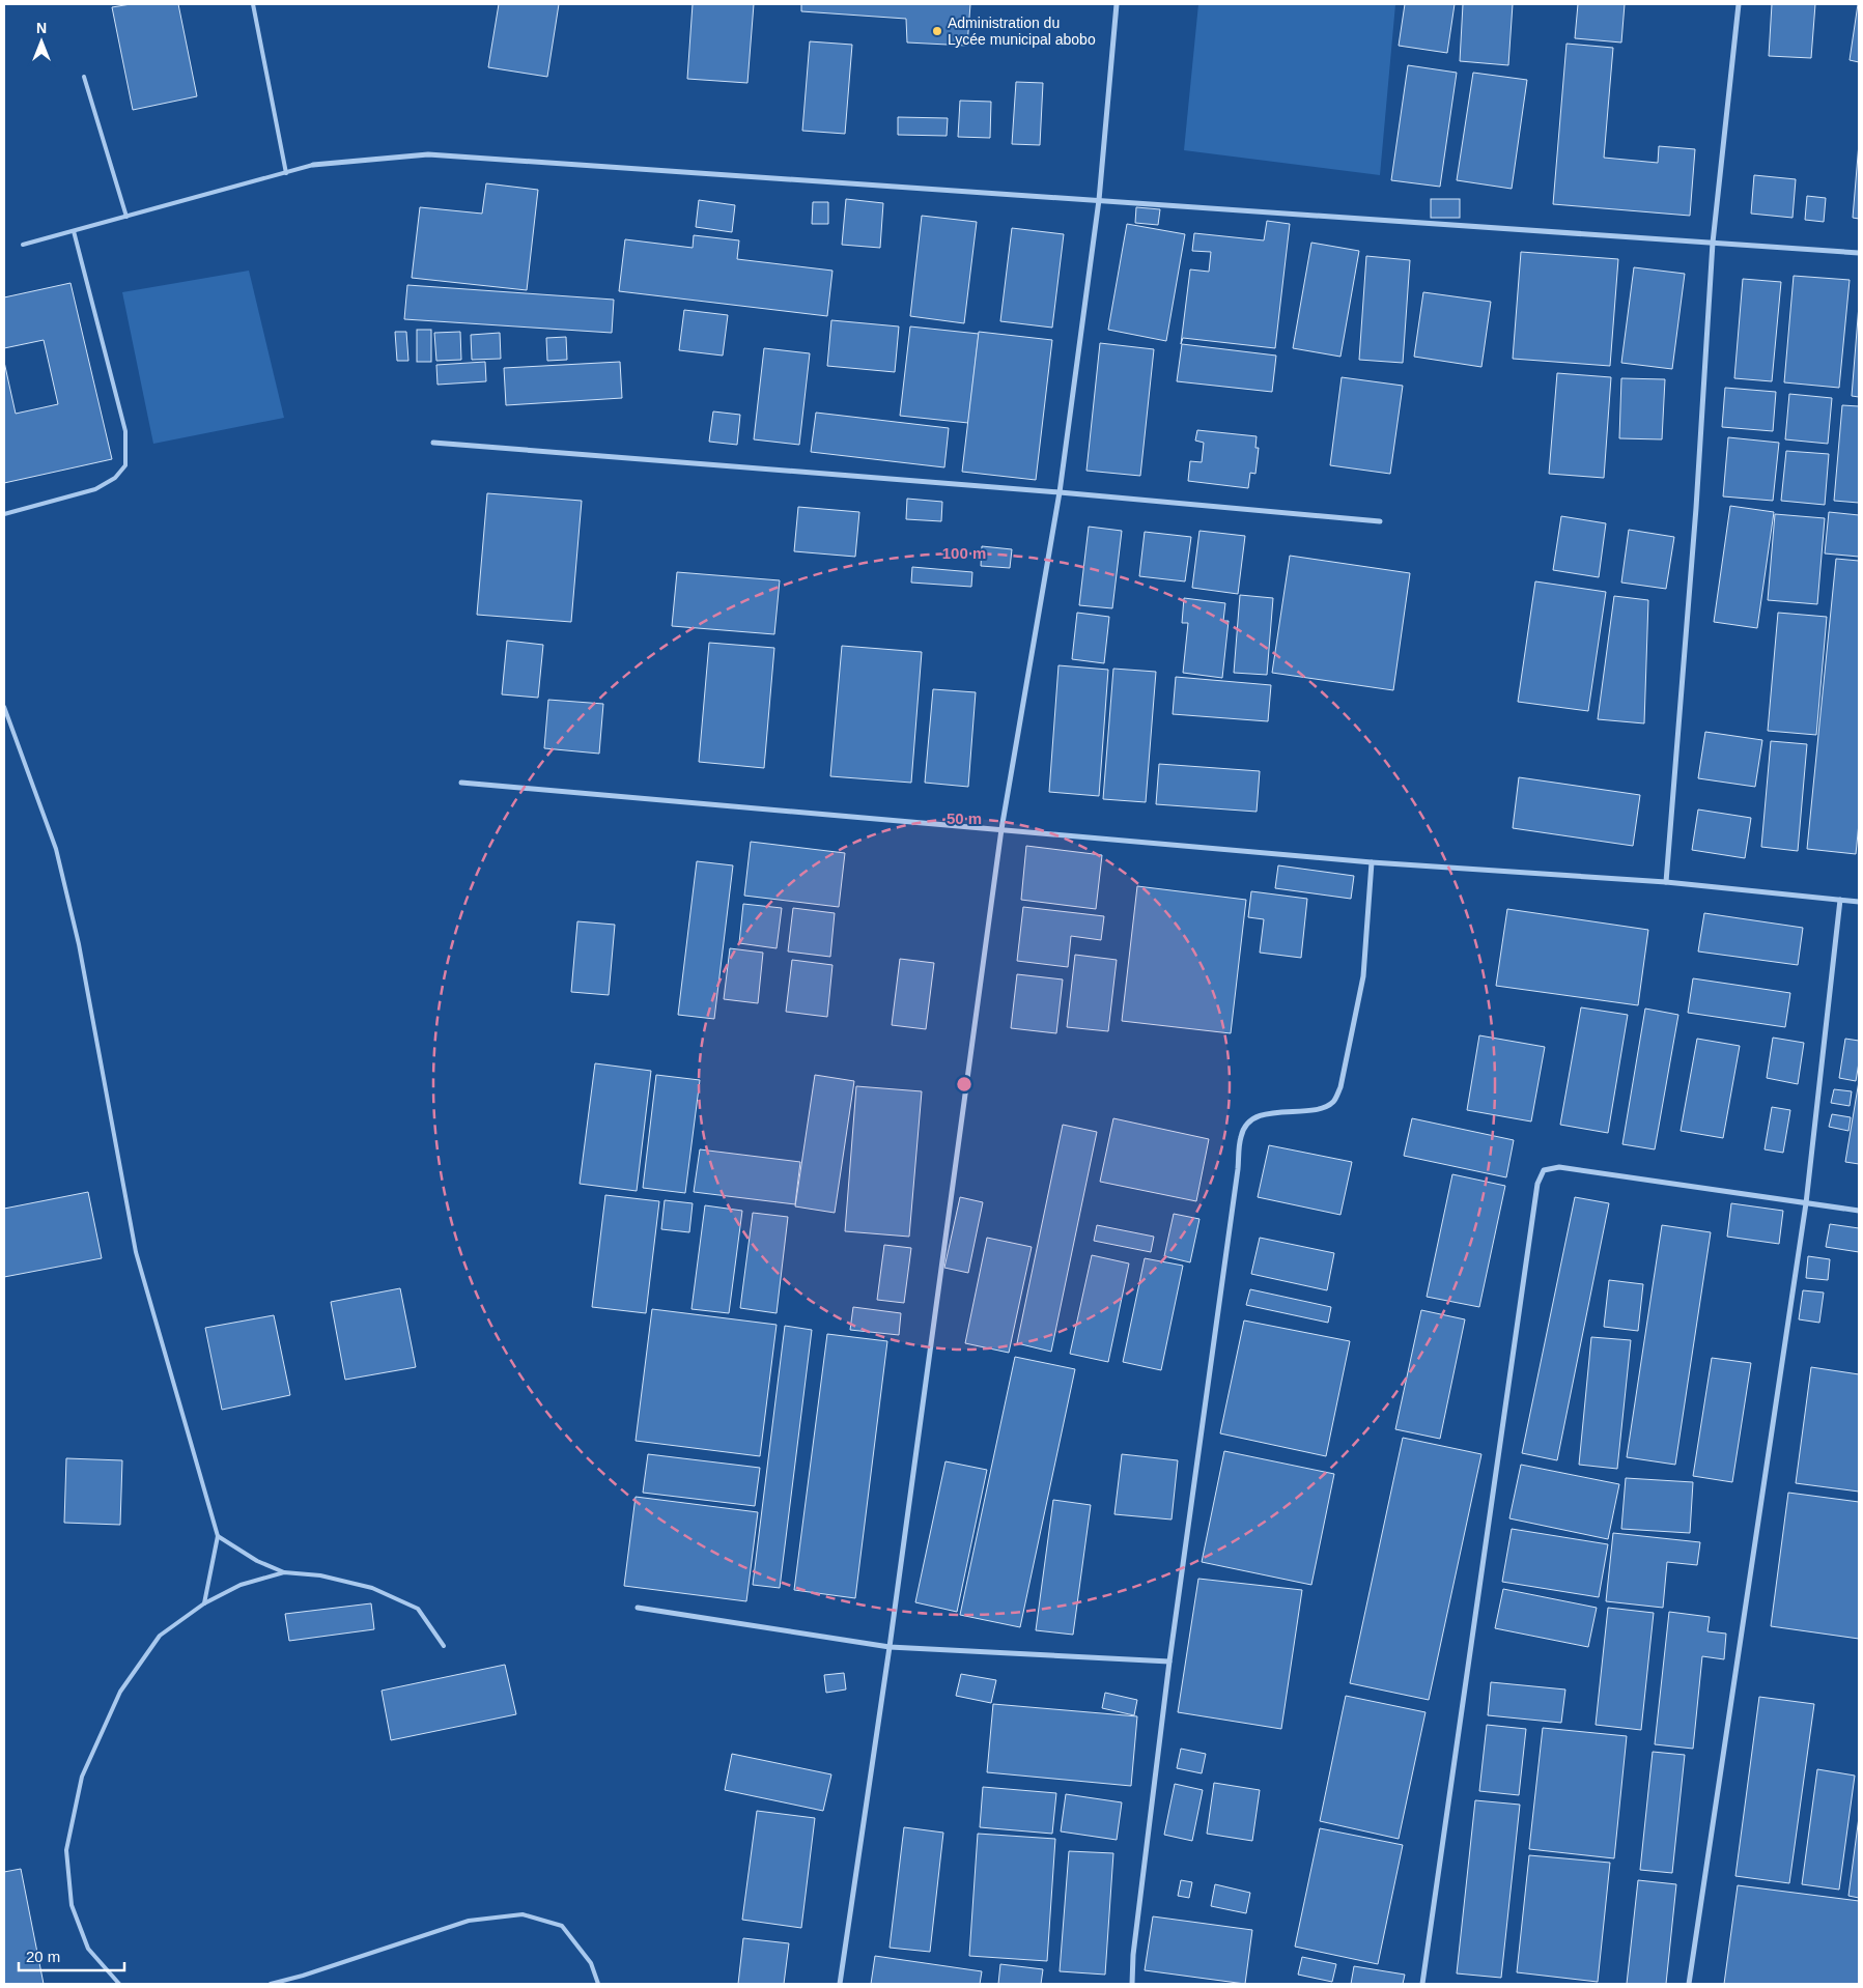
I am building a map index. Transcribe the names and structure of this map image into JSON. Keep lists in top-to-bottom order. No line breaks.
{"places":["Administration du Lycée municipal abobo"],"scale_bar":"20 m","north":"top","rings":["100 m","50 m"]}
